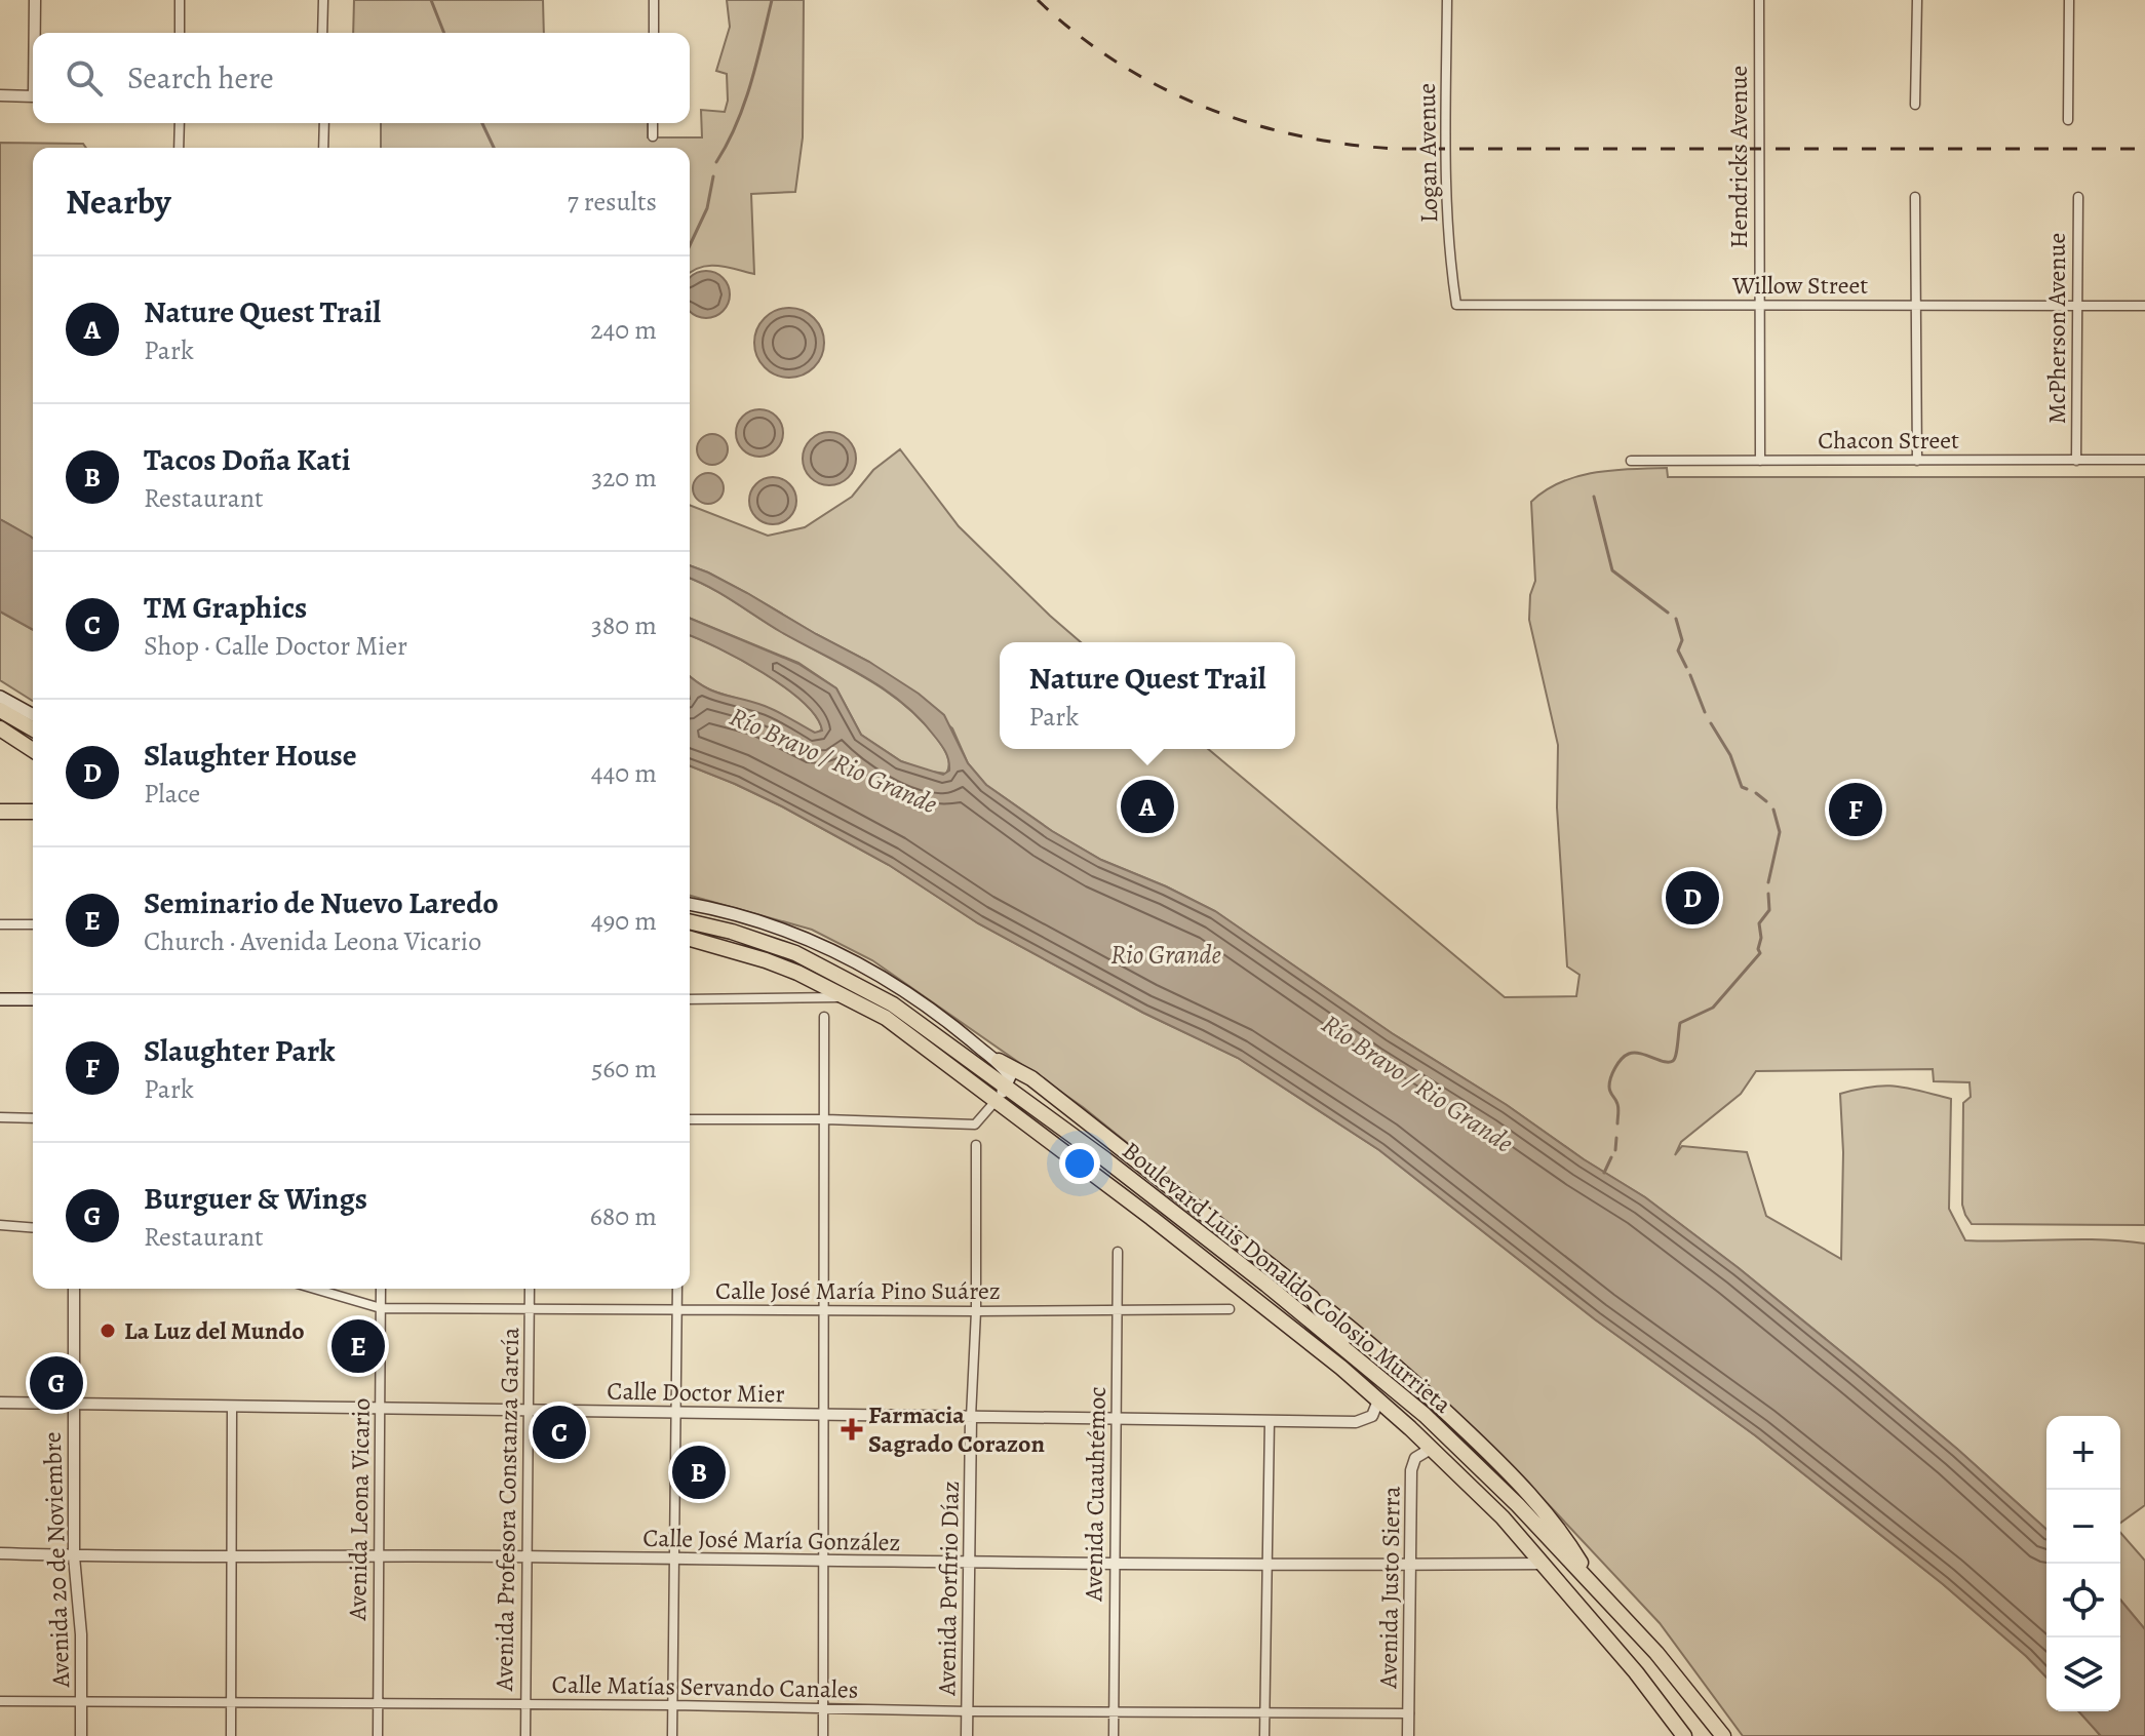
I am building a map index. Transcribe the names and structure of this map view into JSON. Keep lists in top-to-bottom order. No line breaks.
{"streets":{"highway":["Boulevard Luis Donaldo Colosio Murrieta"],"street":["Logan Avenue","Hendricks Avenue","Willow Street","McPherson Avenue","Chacon Street","Calle José María Pino Suárez","Calle Doctor Mier","Avenida Cuauhtémoc","Avenida Leona Vicario","Avenida Profesora Constanza García","Calle José María González","Avenida 20 de Noviembre","Avenida Justo Sierra","Avenida Porfirio Díaz","Calle Matías Servando Canales"]},"crossings":[["Logan Avenue","Willow Street"],["Hendricks Avenue","Willow Street"],["Hendricks Avenue","Chacon Street"],["Willow Street","McPherson Avenue"],["McPherson Avenue","Chacon Street"],["Boulevard Luis Donaldo Colosio Murrieta","Calle Doctor Mier"],["Boulevard Luis Donaldo Colosio Murrieta","Calle José María González"],["Boulevard Luis Donaldo Colosio Murrieta","Avenida Justo Sierra"],["Calle José María Pino Suárez","Avenida Cuauhtémoc"],["Calle José María Pino Suárez","Avenida Leona Vicario"],["Calle José María Pino Suárez","Avenida Profesora Constanza García"],["Calle José María Pino Suárez","Avenida Porfirio Díaz"],["Calle Doctor Mier","Avenida Cuauhtémoc"],["Calle Doctor Mier","Avenida Leona Vicario"],["Calle Doctor Mier","Avenida Profesora Constanza García"],["Calle Doctor Mier","Avenida 20 de Noviembre"],["Calle Doctor Mier","Avenida Porfirio Díaz"],["Avenida Cuauhtémoc","Calle José María González"],["Avenida Cuauhtémoc","Calle Matías Servando Canales"],["Avenida Leona Vicario","Calle José María González"],["Avenida Leona Vicario","Calle Matías Servando Canales"],["Avenida Profesora Constanza García","Calle José María González"],["Avenida Profesora Constanza García","Calle Matías Servando Canales"],["Calle José María González","Avenida 20 de Noviembre"],["Calle José María González","Avenida Justo Sierra"],["Calle José María González","Avenida Porfirio Díaz"],["Avenida 20 de Noviembre","Calle Matías Servando Canales"],["Avenida Justo Sierra","Calle Matías Servando Canales"],["Avenida Porfirio Díaz","Calle Matías Servando Canales"]],"water":["Río Bravo / Rio Grande","Rio Grande"],"places":{"other":["La Luz del Mundo"],"health":["Farmacia Sagrado Corazon"]},"page":{"search":"Search here","heading":["Nearby","7 results"],"list":[{"mark":"A","name":"Nature Quest Trail","note":"Park","value":"240 m"},{"mark":"B","name":"Tacos Doña Kati","note":"Restaurant","value":"320 m"},{"mark":"C","name":"TM Graphics","note":"Shop · Calle Doctor Mier","value":"380 m"},{"mark":"D","name":"Slaughter House","note":"Place","value":"440 m"},{"mark":"E","name":"Seminario de Nuevo Laredo","note":"Church · Avenida Leona Vicario","value":"490 m"},{"mark":"F","name":"Slaughter Park","note":"Park","value":"560 m"},{"mark":"G","name":"Burguer & Wings","note":"Restaurant","value":"680 m"}],"popup":["Nature Quest Trail","Park"],"pins":["A","F","D","E","G","C","B"],"map_buttons":["+","−"]}}
